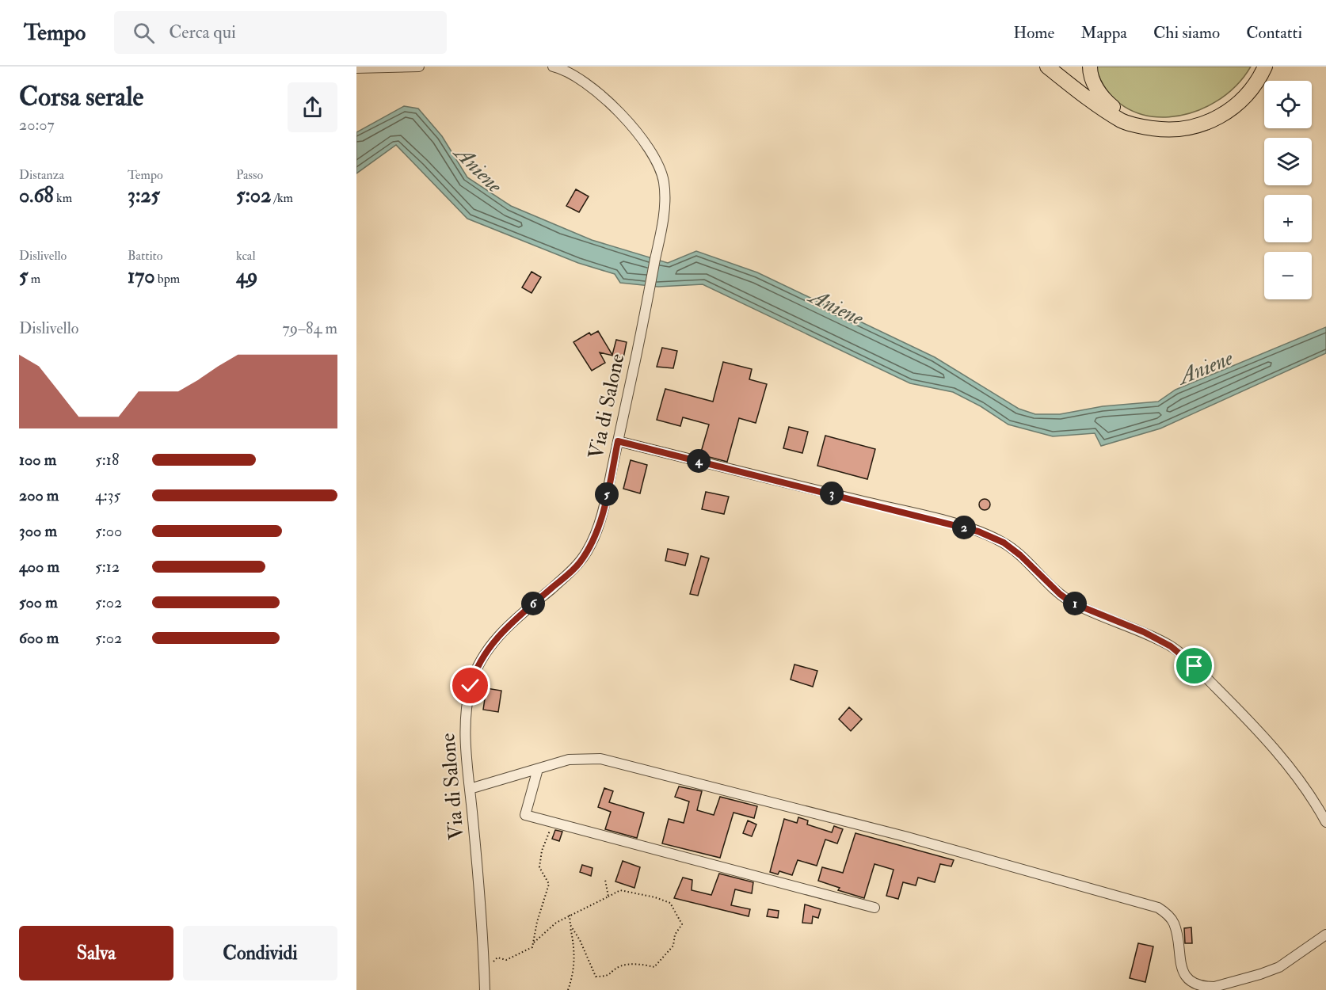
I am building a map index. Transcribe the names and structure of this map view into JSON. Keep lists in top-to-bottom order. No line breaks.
{"streets":{"street":["Via di Salone"]},"water":["Aniene"],"page":{"header":"Tempo","search":"Cerca qui","nav":["Home","Mappa","Chi siamo","Contatti"],"heading":["Corsa serale","20:07"],"map_buttons":["+","−"],"stats":[["Distanza","0.68 km"],["Tempo","3:25"],["Passo","5:02 /km"],["Dislivello","5 m"],["Battito","170 bpm"],["kcal","49"]],"chart":["Dislivello","79–84 m"],"list":[{"name":"100 m","note":"5:18"},{"name":"200 m","note":"4:35"},{"name":"300 m","note":"5:00"},{"name":"400 m","note":"5:12"},{"name":"500 m","note":"5:02"},{"name":"600 m","note":"5:02"}],"pins":["4","3","5","2","1","6"],"buttons":["Salva","Condividi"]}}
